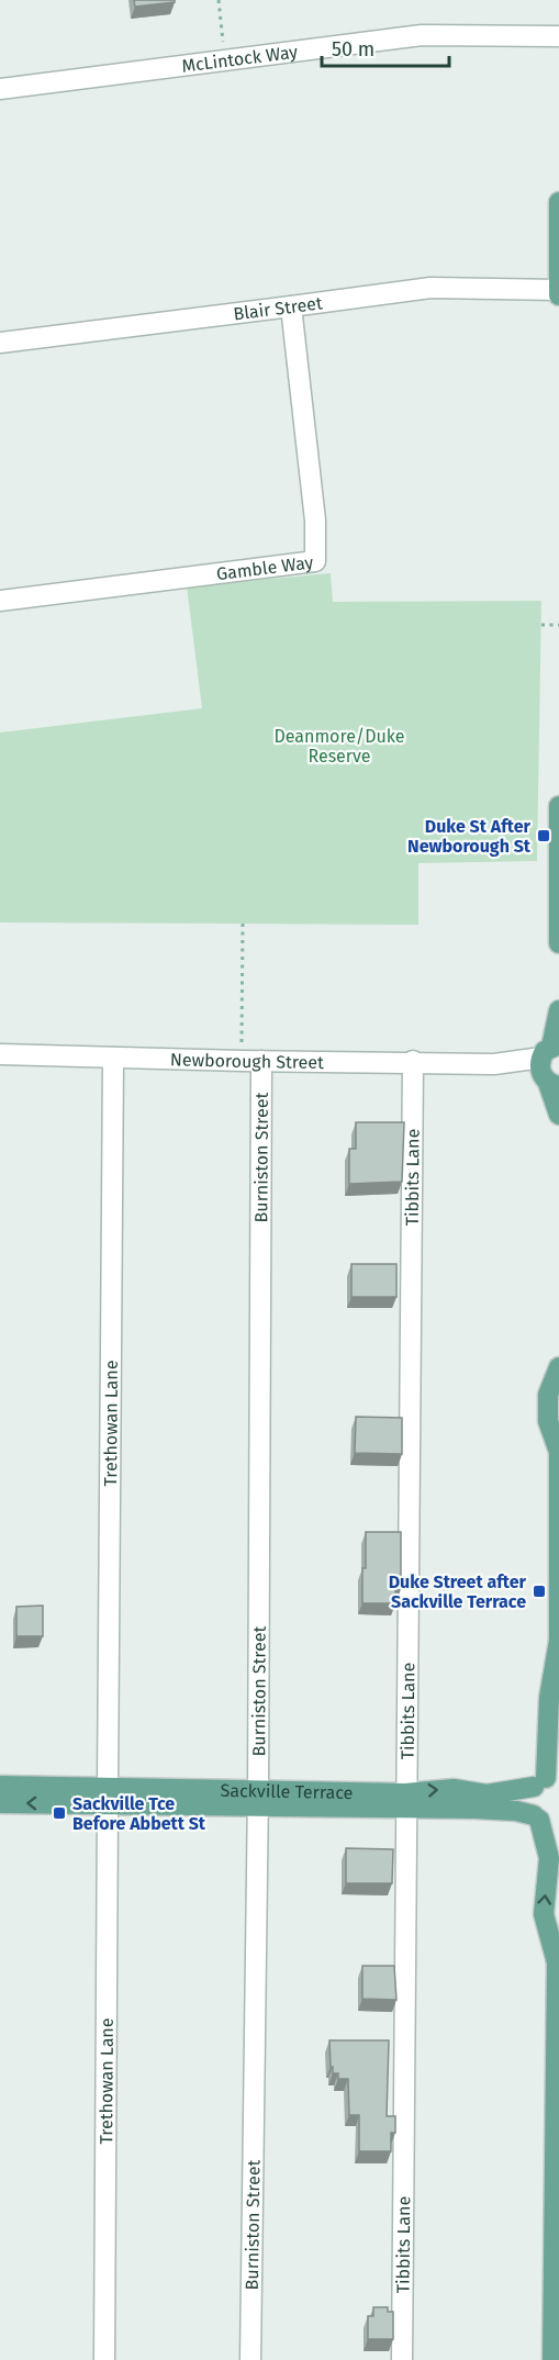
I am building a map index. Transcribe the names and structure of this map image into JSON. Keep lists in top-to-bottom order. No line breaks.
{"streets":{"main road":["Sackville Terrace"],"street":["McLintock Way","Blair Street","Gamble Way","Newborough Street","Burniston Street","Tibbits Lane","Trethowan Lane"]},"crossings":[["Blair Street","Gamble Way"],["Newborough Street","Burniston Street"],["Newborough Street","Tibbits Lane"],["Newborough Street","Trethowan Lane"],["Burniston Street","Sackville Terrace"],["Tibbits Lane","Sackville Terrace"],["Trethowan Lane","Sackville Terrace"]],"parks":["Deanmore/Duke Reserve"],"places":{"transit":["Duke St After Newborough St","Duke Street after Sackville Terrace","Sackville Tce Before Abbett St"]},"scale_bar":"50 m"}
